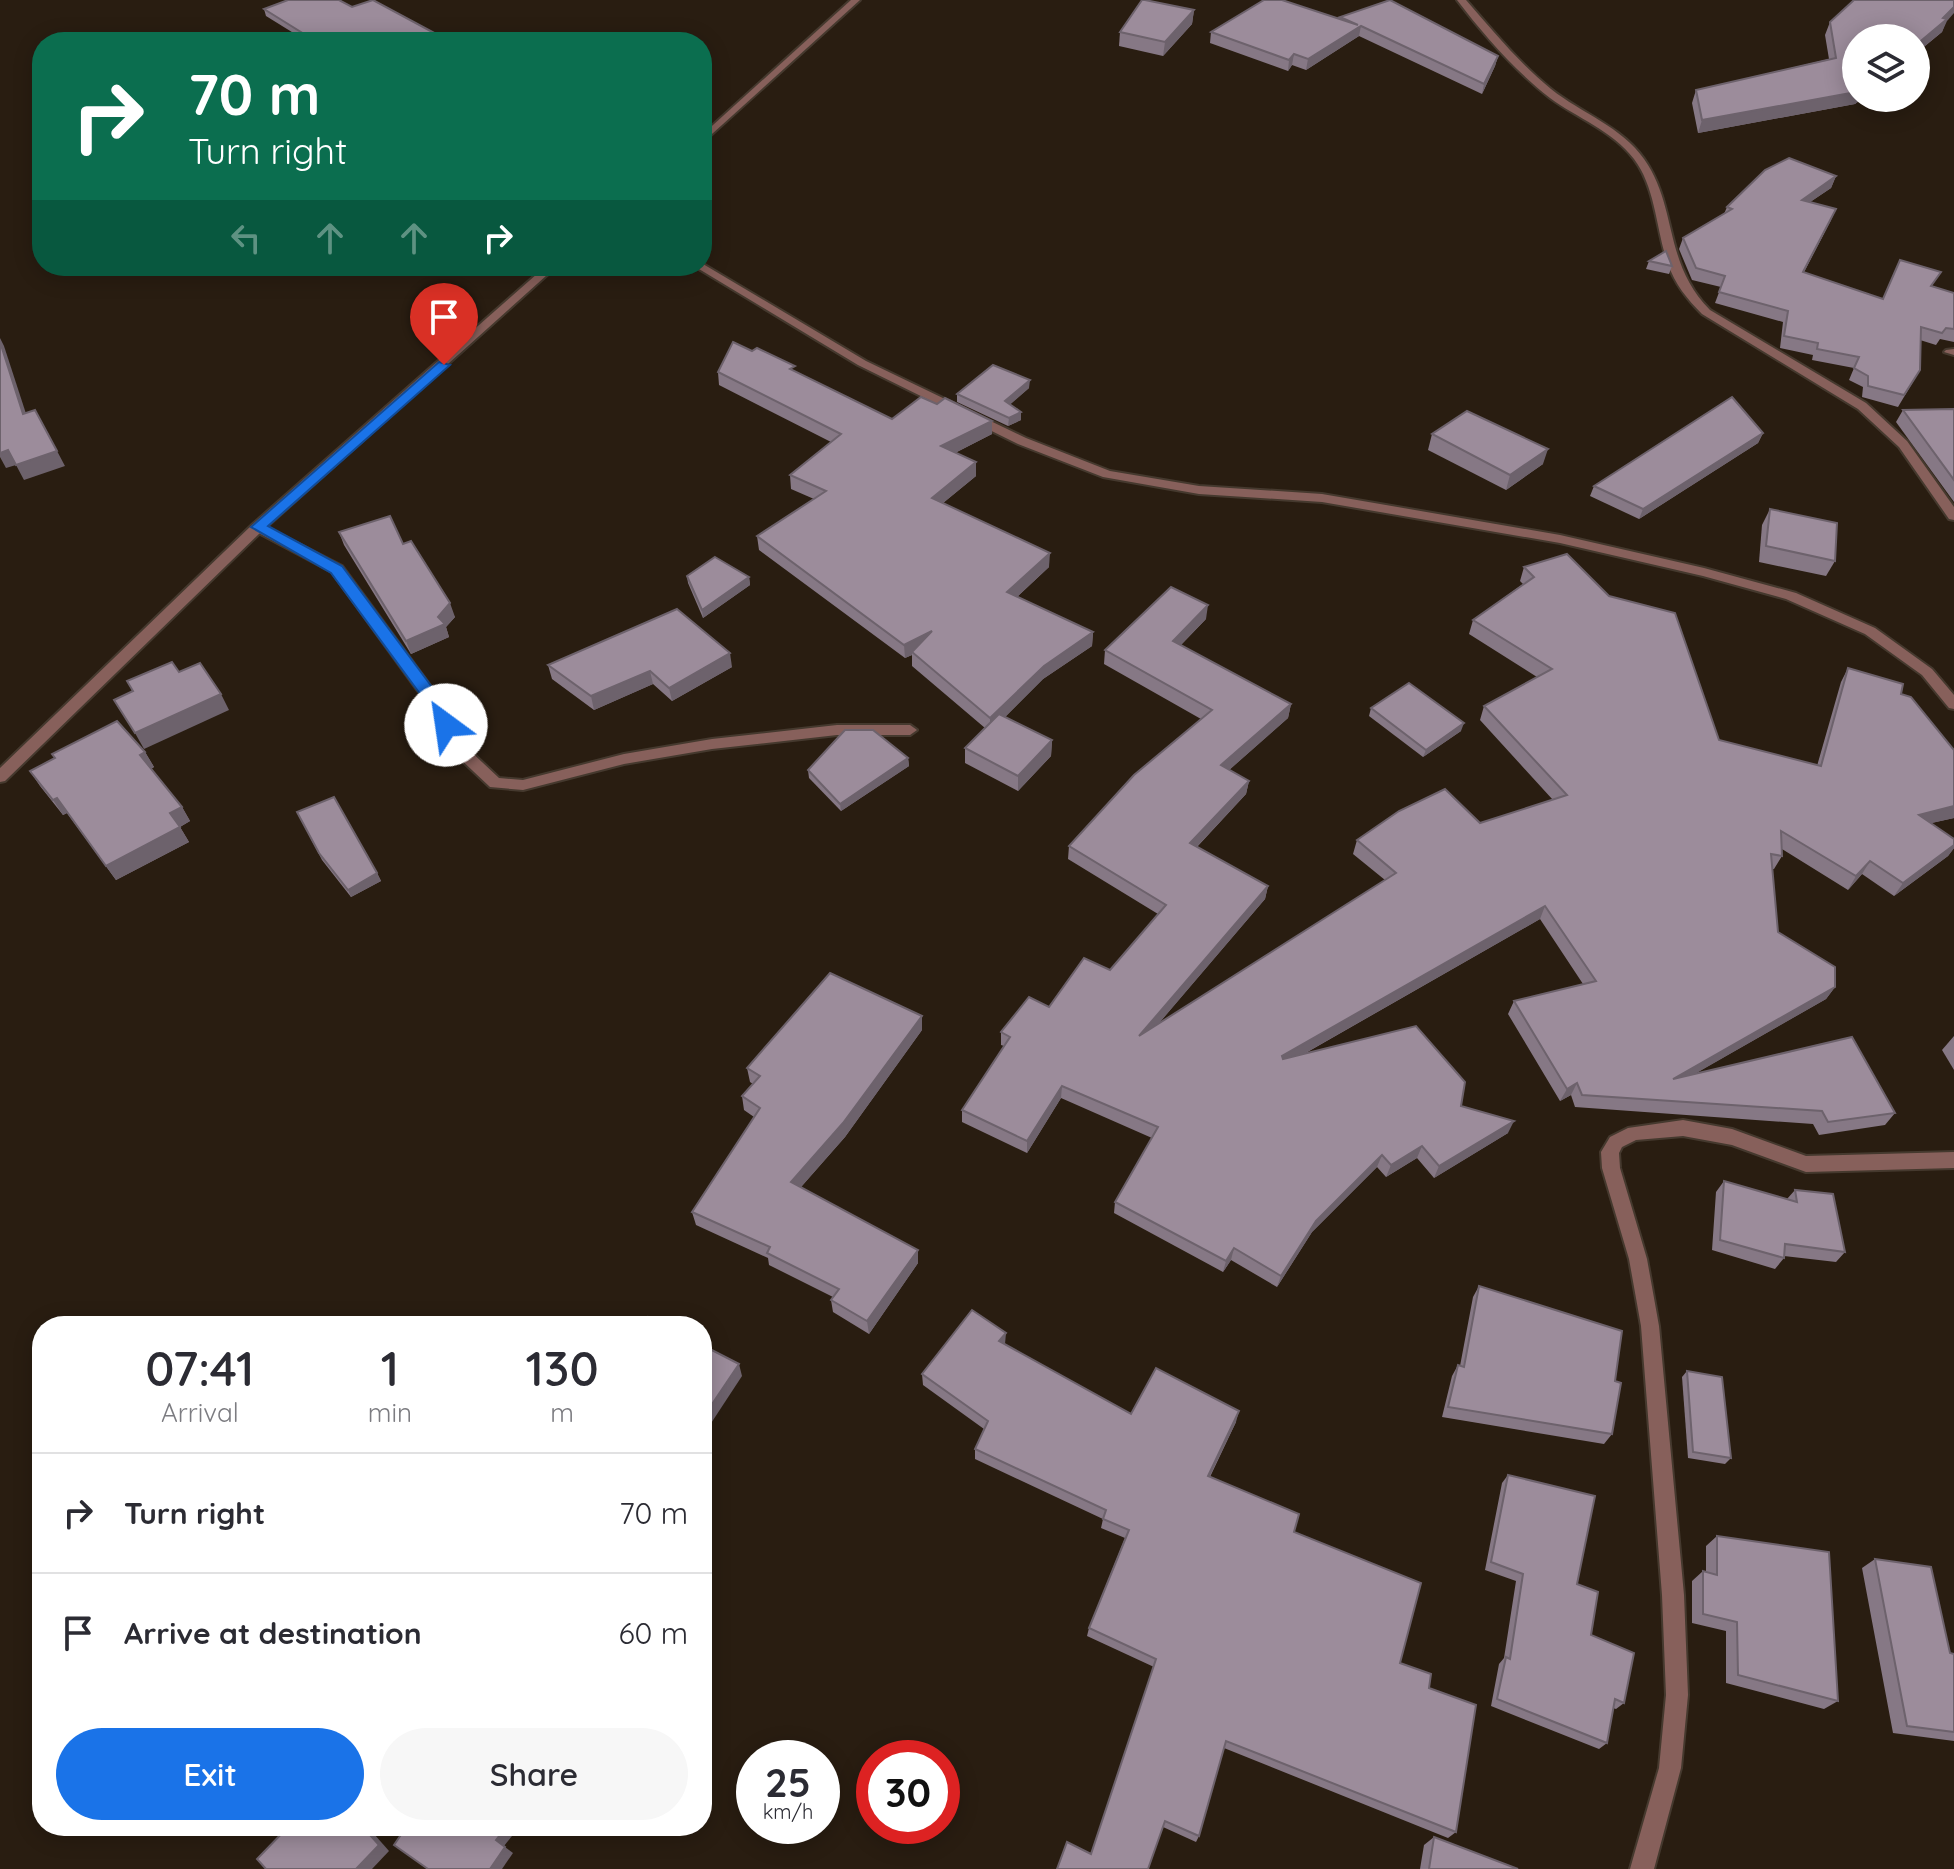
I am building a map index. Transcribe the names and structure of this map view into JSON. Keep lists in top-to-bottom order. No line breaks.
{"page":{"turn":["70 m","Turn right"],"eta":["07:41","Arrival","1","min","130","m"],"list":[{"name":"Turn right","value":"70 m"},{"name":"Arrive at destination","value":"60 m"}],"buttons":["Exit","Share"],"speed":"25 km/h","limit":"30"}}
